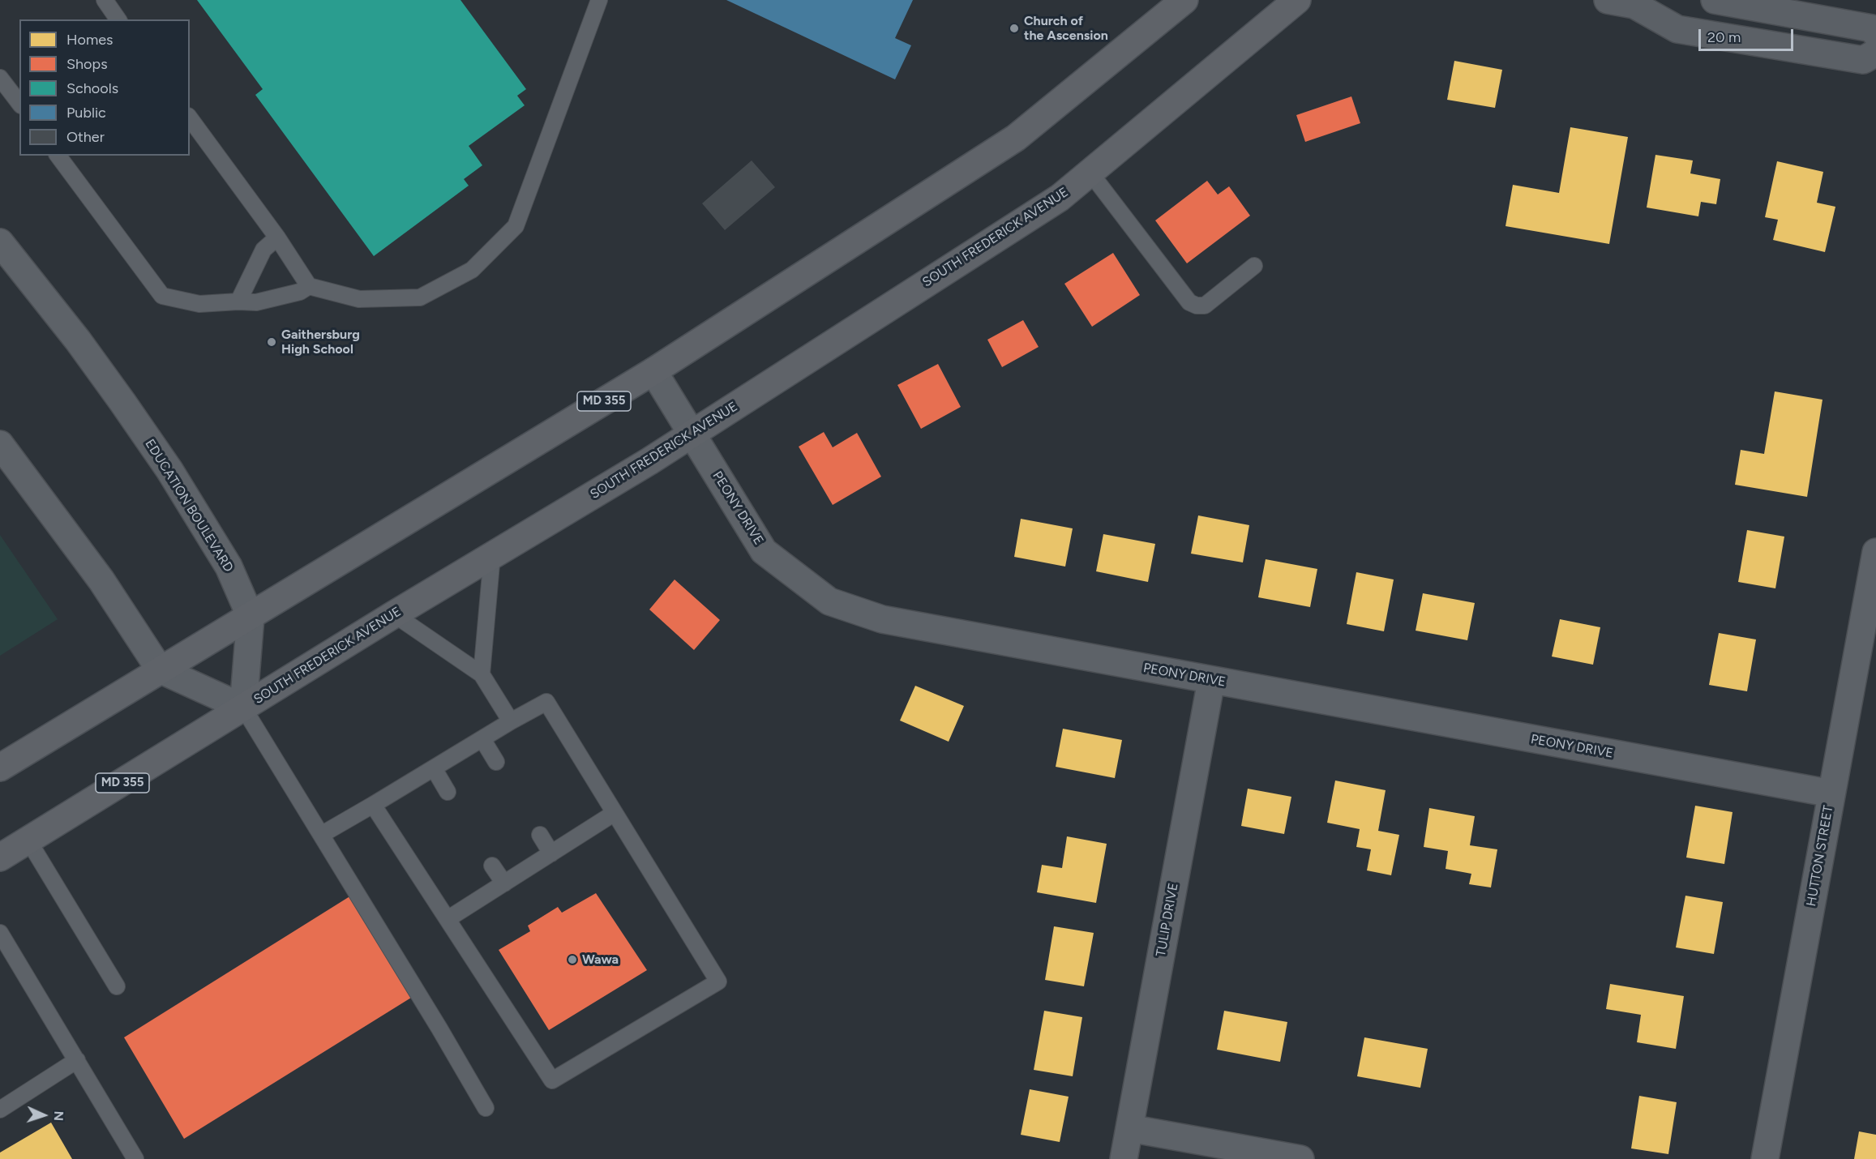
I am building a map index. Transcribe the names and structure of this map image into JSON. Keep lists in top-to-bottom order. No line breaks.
{"streets":{"main road":["SOUTH FREDERICK AVENUE","MD 355"],"street":["EDUCATION BOULEVARD","PEONY DRIVE","HUTTON STREET","TULIP DRIVE"]},"crossings":[["SOUTH FREDERICK AVENUE","EDUCATION BOULEVARD"],["SOUTH FREDERICK AVENUE","PEONY DRIVE"],["MD 355","EDUCATION BOULEVARD"],["MD 355","PEONY DRIVE"],["PEONY DRIVE","HUTTON STREET"],["PEONY DRIVE","TULIP DRIVE"]],"places":["Church of the Ascension","Gaithersburg High School","Wawa"],"legend":["Homes","Shops","Schools","Public","Other"],"scale_bar":"20 m","north":"right"}
